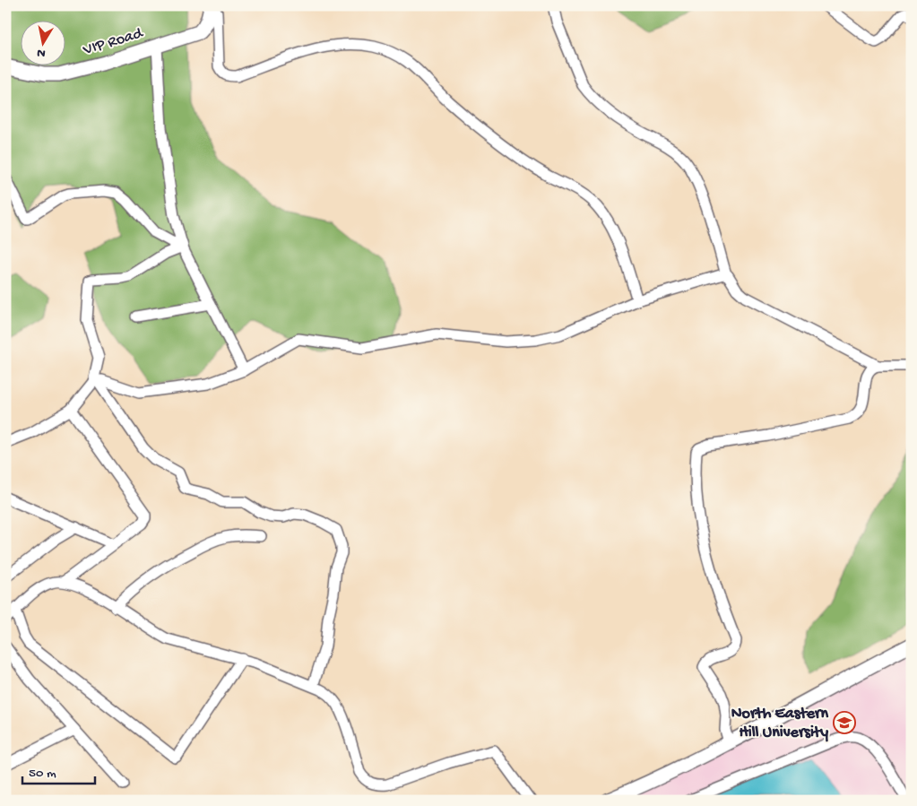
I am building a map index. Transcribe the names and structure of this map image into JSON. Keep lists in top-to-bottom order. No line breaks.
{"streets":{"street":["VIP Road"]},"places":{"school or university":["North Eastern Hill University"]},"scale_bar":"50 m","north":"bottom"}
